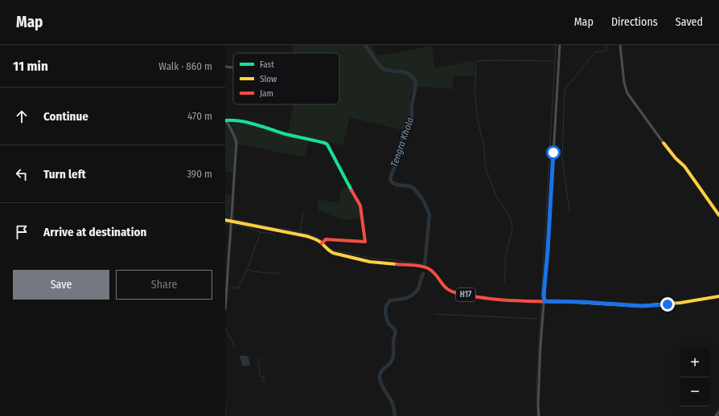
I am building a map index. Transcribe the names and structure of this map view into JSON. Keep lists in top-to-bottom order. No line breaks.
{"streets":{"main road":["H17"]},"water":["Tengra Khola"],"legend":["Fast","Slow","Jam"],"page":{"header":"Map","nav":["Map","Directions","Saved"],"heading":["11 min","Walk · 860 m"],"list":[["Continue","470 m"],["Turn left","390 m"],"Arrive at destination"],"buttons":["Save","Share"],"map_buttons":["+","−"]}}
